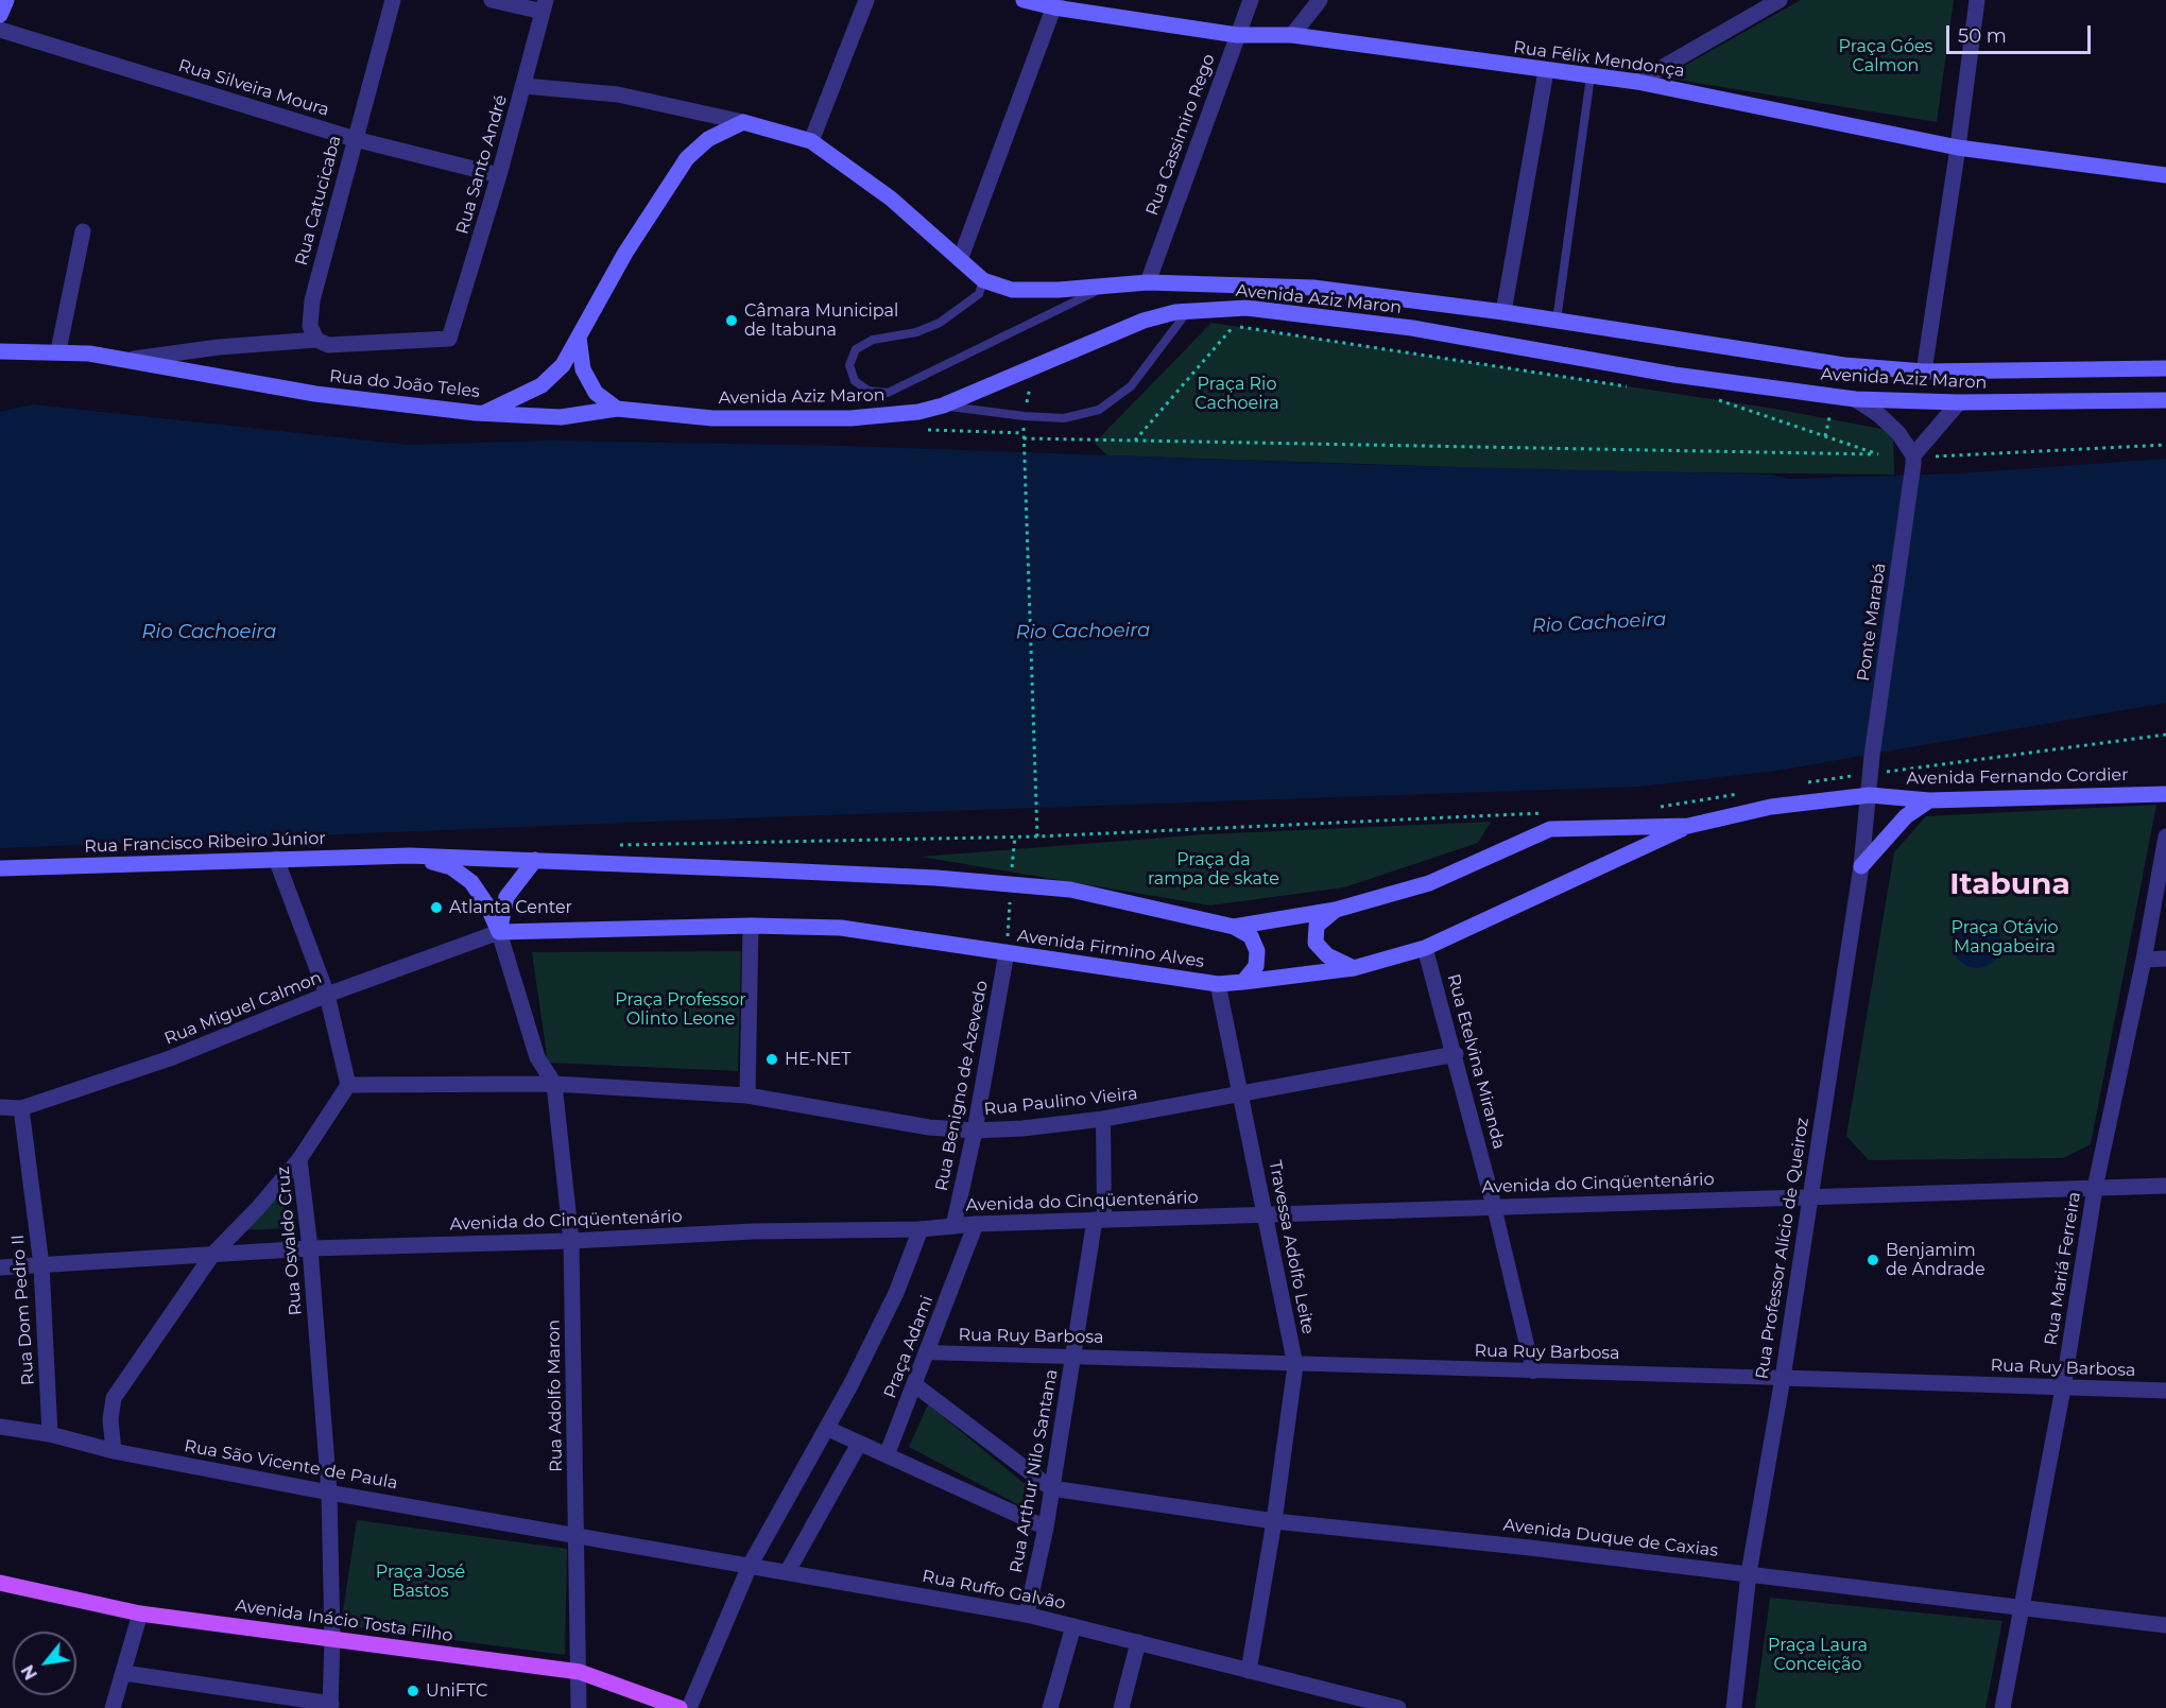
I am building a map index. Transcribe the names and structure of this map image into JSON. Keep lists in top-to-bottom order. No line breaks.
{"streets":{"main road":["Rua Félix Mendonça","Avenida Aziz Maron","Rua do João Teles","Avenida Fernando Cordier","Rua Francisco Ribeiro Júnior","Avenida Firmino Alves","Avenida Inácio Tosta Filho"],"street":["Rua Silveira Moura","Rua Cassimiro Rego","Rua Santo André","Rua Catucicaba","Ponte Marabá","Rua Miguel Calmon","Rua Etelvina Miranda","Rua Benigno de Azevedo","Rua Paulino Vieira","Avenida do Cinqüentenário","Rua Osvaldo Cruz","Travessa Adolfo Leite","Rua Professor Alício de Queiroz","Rua Mariá Ferreira","Rua Dom Pedro II","Rua Ruy Barbosa","Praça Adami","Rua Adolfo Maron","Rua São Vicente de Paula","Rua Arthur Nilo Santana","Avenida Duque de Caxias","Rua Ruffo Galvão"]},"crossings":[["Rua Félix Mendonça","Rua Cassimiro Rego"],["Rua Silveira Moura","Rua Santo André"],["Rua Silveira Moura","Rua Catucicaba"],["Rua Cassimiro Rego","Avenida Aziz Maron"],["Rua Santo André","Rua Catucicaba"],["Avenida Aziz Maron","Rua do João Teles"],["Ponte Marabá","Avenida Fernando Cordier"],["Ponte Marabá","Avenida Firmino Alves"],["Ponte Marabá","Rua Professor Alício de Queiroz"],["Avenida Fernando Cordier","Avenida Firmino Alves"],["Avenida Fernando Cordier","Rua Professor Alício de Queiroz"],["Rua Francisco Ribeiro Júnior","Avenida Firmino Alves"],["Rua Francisco Ribeiro Júnior","Rua Miguel Calmon"],["Avenida Firmino Alves","Rua Miguel Calmon"],["Avenida Firmino Alves","Rua Etelvina Miranda"],["Avenida Firmino Alves","Rua Benigno de Azevedo"],["Avenida Firmino Alves","Travessa Adolfo Leite"],["Avenida Firmino Alves","Rua Professor Alício de Queiroz"],["Rua Miguel Calmon","Rua Dom Pedro II"],["Rua Etelvina Miranda","Rua Paulino Vieira"],["Rua Etelvina Miranda","Avenida do Cinqüentenário"],["Rua Etelvina Miranda","Rua Ruy Barbosa"],["Rua Benigno de Azevedo","Rua Paulino Vieira"],["Rua Benigno de Azevedo","Avenida do Cinqüentenário"],["Rua Paulino Vieira","Rua Osvaldo Cruz"],["Rua Paulino Vieira","Travessa Adolfo Leite"],["Rua Paulino Vieira","Rua Adolfo Maron"],["Rua Paulino Vieira","Rua Arthur Nilo Santana"],["Avenida do Cinqüentenário","Rua Osvaldo Cruz"],["Avenida do Cinqüentenário","Travessa Adolfo Leite"],["Avenida do Cinqüentenário","Rua Professor Alício de Queiroz"],["Avenida do Cinqüentenário","Rua Mariá Ferreira"],["Avenida do Cinqüentenário","Rua Dom Pedro II"],["Avenida do Cinqüentenário","Praça Adami"],["Avenida do Cinqüentenário","Rua Adolfo Maron"],["Avenida do Cinqüentenário","Rua Arthur Nilo Santana"],["Rua Osvaldo Cruz","Rua São Vicente de Paula"],["Travessa Adolfo Leite","Rua Ruy Barbosa"],["Travessa Adolfo Leite","Avenida Duque de Caxias"],["Travessa Adolfo Leite","Rua Ruffo Galvão"],["Rua Professor Alício de Queiroz","Rua Ruy Barbosa"],["Rua Professor Alício de Queiroz","Avenida Duque de Caxias"],["Rua Mariá Ferreira","Rua Ruy Barbosa"],["Rua Mariá Ferreira","Avenida Duque de Caxias"],["Rua Dom Pedro II","Rua São Vicente de Paula"],["Rua Ruy Barbosa","Praça Adami"],["Rua Ruy Barbosa","Rua Arthur Nilo Santana"],["Praça Adami","Rua Ruffo Galvão"],["Rua Adolfo Maron","Rua São Vicente de Paula"],["Rua Adolfo Maron","Rua Ruffo Galvão"],["Rua Adolfo Maron","Avenida Inácio Tosta Filho"],["Rua São Vicente de Paula","Rua Ruffo Galvão"],["Rua Arthur Nilo Santana","Avenida Duque de Caxias"],["Rua Arthur Nilo Santana","Rua Ruffo Galvão"]],"districts":["Itabuna"],"water":["Rio Cachoeira"],"parks":["Praça Góes Calmon","Praça Rio Cachoeira","Praça da rampa de skate","Praça Otávio Mangabeira","Praça Professor Olinto Leone","Praça José Bastos","Praça Laura Conceição"],"places":["Câmara Municipal de Itabuna","Atlanta Center","HE-NET","Benjamim de Andrade","UniFTC"],"scale_bar":"50 m","north":"bottom left"}
